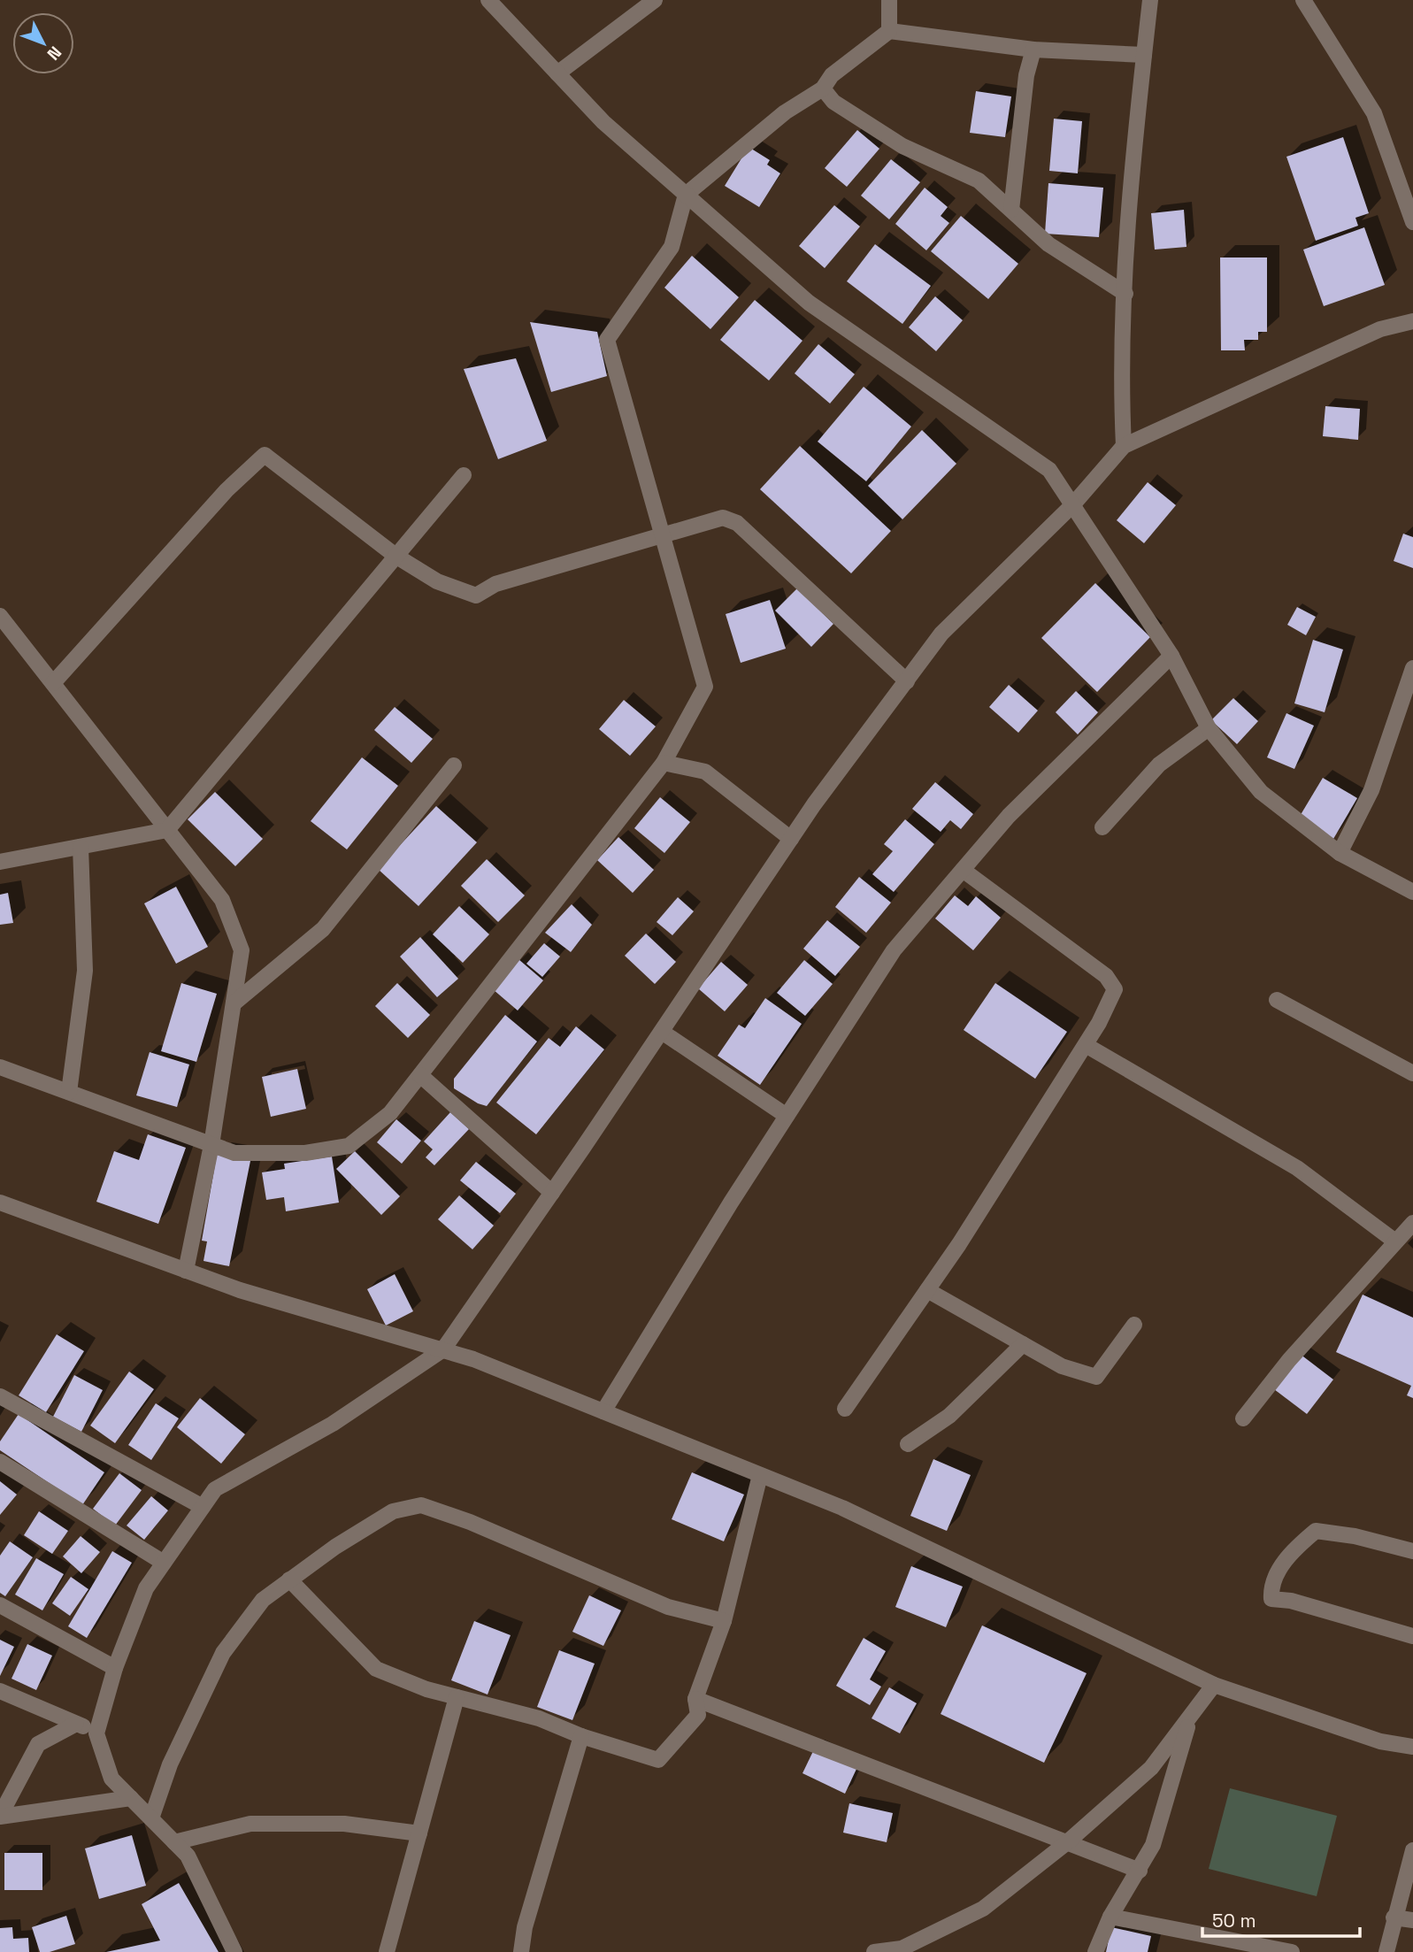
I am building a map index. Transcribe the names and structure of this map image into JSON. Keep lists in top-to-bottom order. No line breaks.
{"scale_bar":"50 m","north":"bottom right"}
